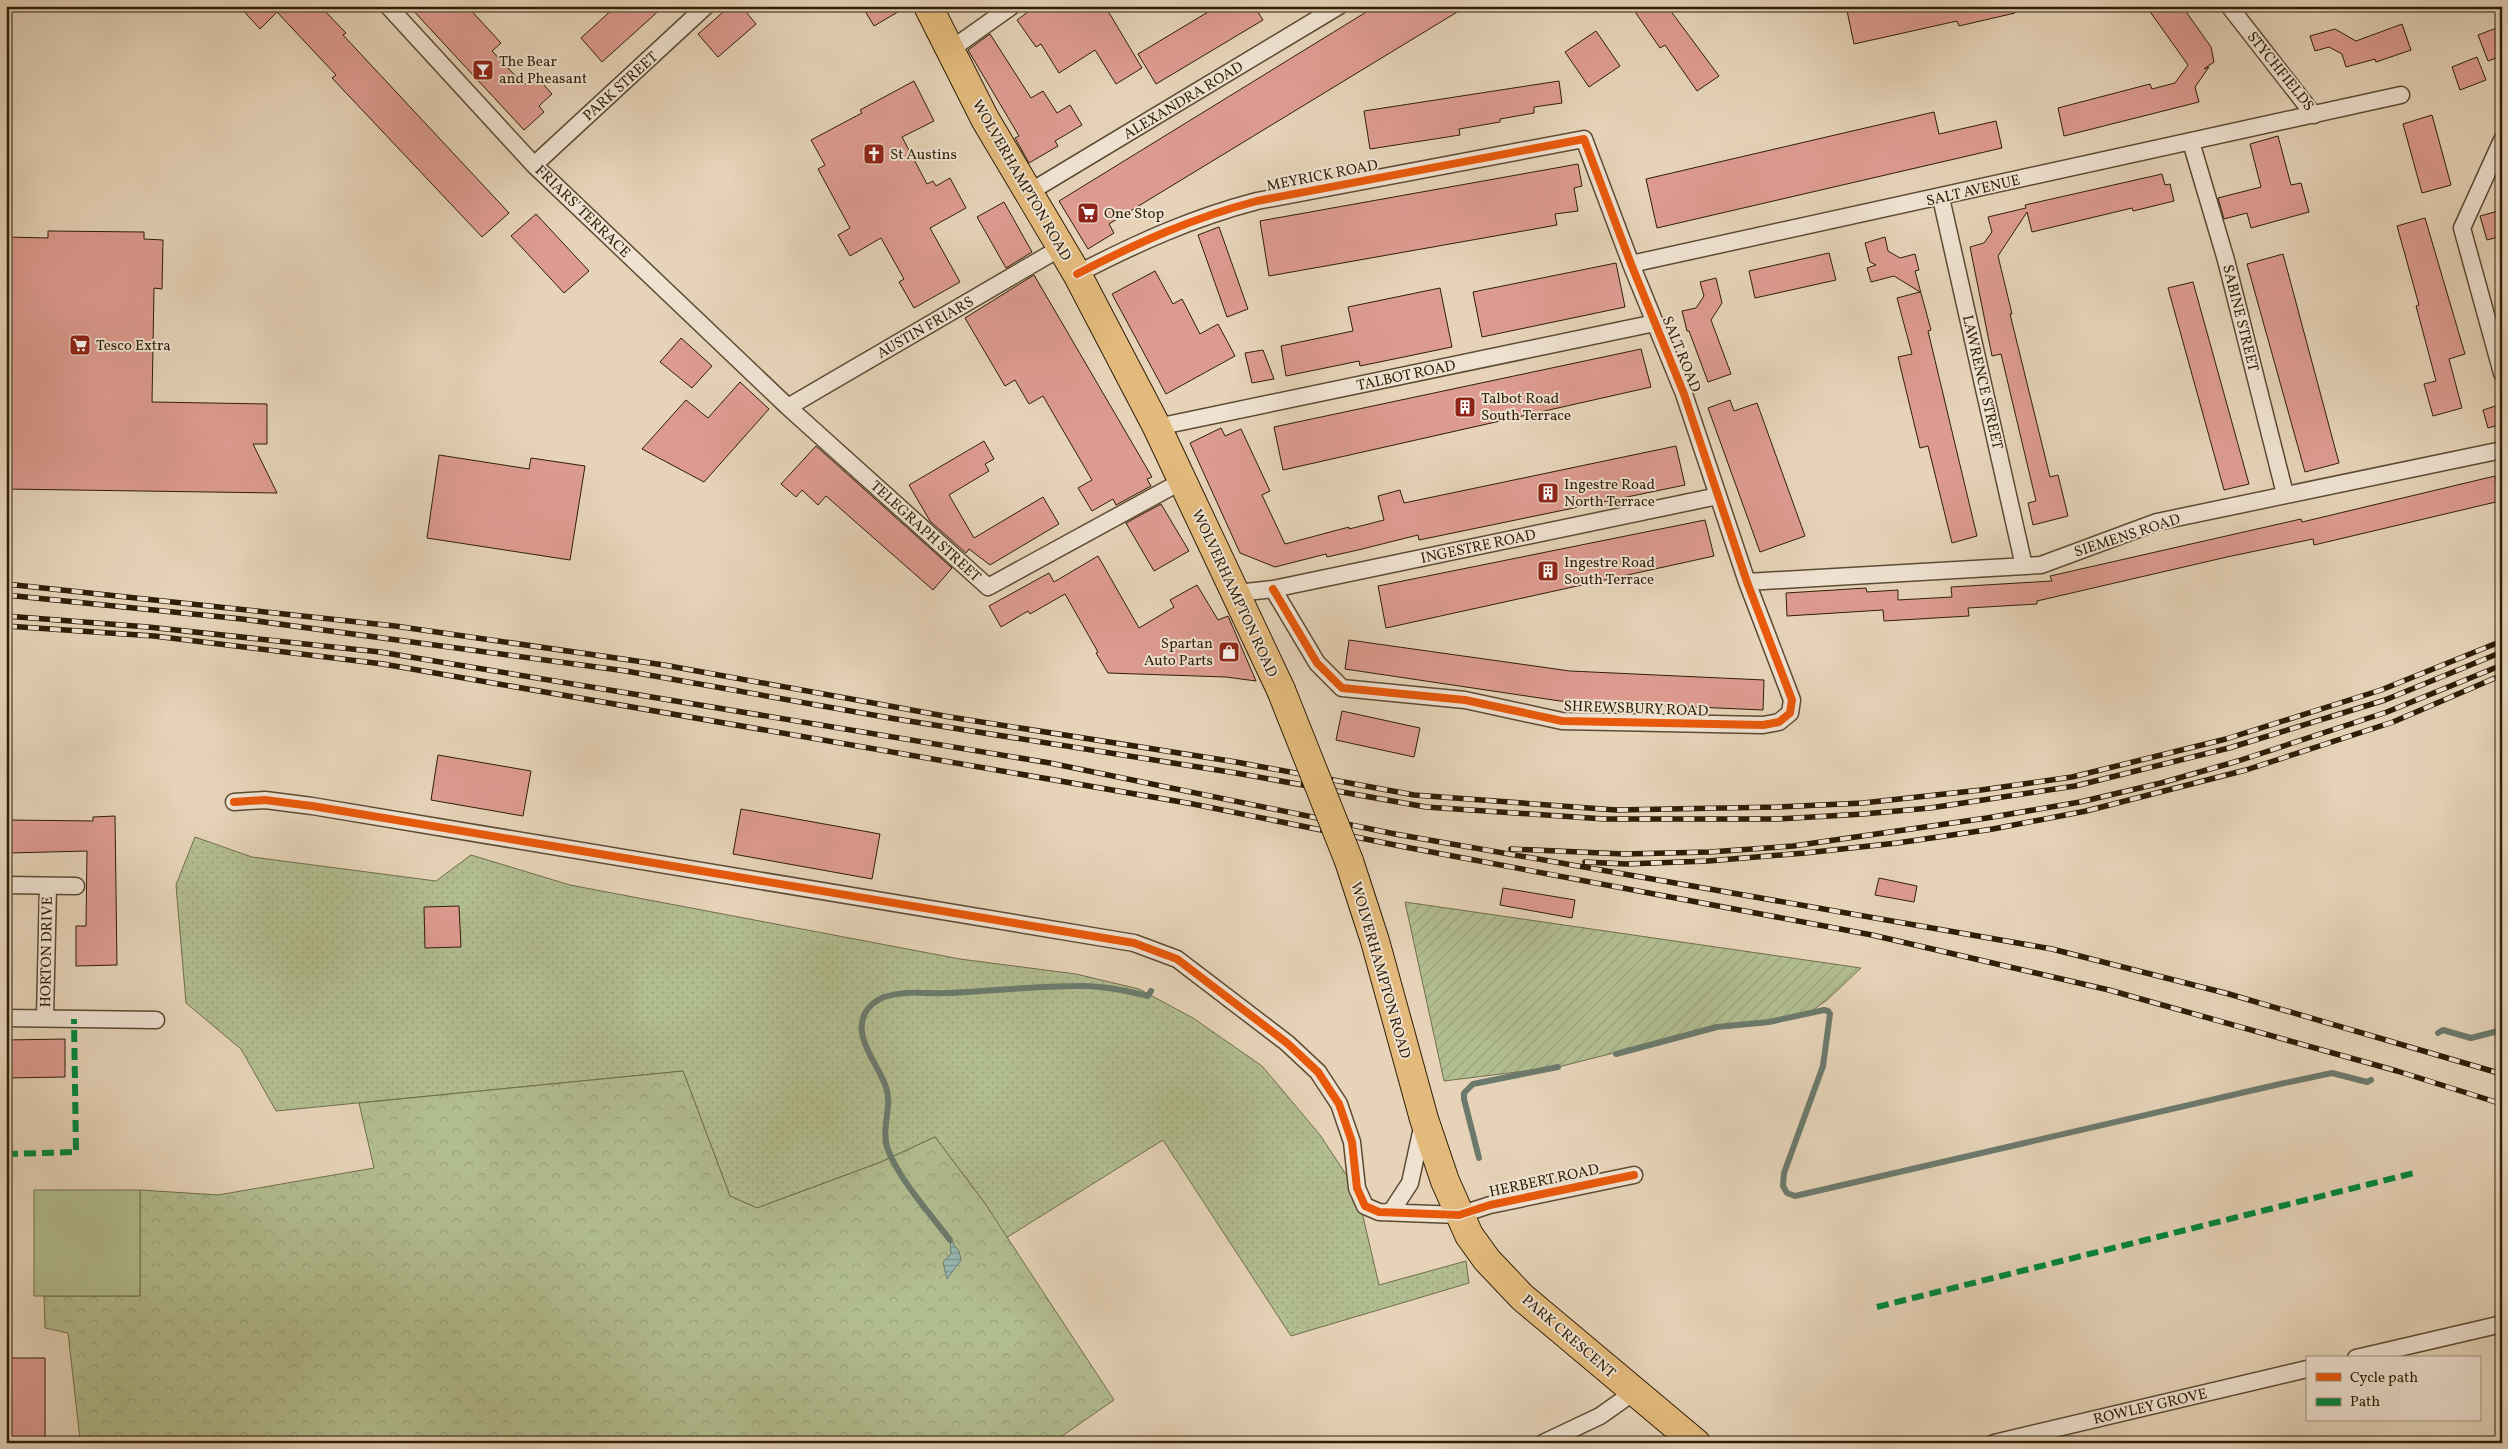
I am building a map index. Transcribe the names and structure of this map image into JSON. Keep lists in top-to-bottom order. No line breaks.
{"streets":{"highway":["WOLVERHAMPTON ROAD","PARK CRESCENT"],"street":["STYCHFIELDS","PARK STREET","ALEXANDRA ROAD","MEYRICK ROAD","SALT AVENUE","FRIARS' TERRACE","SABINE STREET","AUSTIN FRIARS","SALT ROAD","TALBOT ROAD","LAWRENCE STREET","TELEGRAPH STREET","SIEMENS ROAD","INGESTRE ROAD","SHREWSBURY ROAD","HORTON DRIVE","HERBERT ROAD","ROWLEY GROVE"]},"crossings":[["STYCHFIELDS","SALT AVENUE"],["PARK STREET","FRIARS' TERRACE"],["ALEXANDRA ROAD","WOLVERHAMPTON ROAD"],["MEYRICK ROAD","WOLVERHAMPTON ROAD"],["MEYRICK ROAD","SALT ROAD"],["WOLVERHAMPTON ROAD","AUSTIN FRIARS"],["WOLVERHAMPTON ROAD","TALBOT ROAD"],["WOLVERHAMPTON ROAD","TELEGRAPH STREET"],["WOLVERHAMPTON ROAD","INGESTRE ROAD"],["WOLVERHAMPTON ROAD","HERBERT ROAD"],["WOLVERHAMPTON ROAD","PARK CRESCENT"],["SALT AVENUE","SABINE STREET"],["SALT AVENUE","SALT ROAD"],["SALT AVENUE","LAWRENCE STREET"],["FRIARS' TERRACE","AUSTIN FRIARS"],["FRIARS' TERRACE","TELEGRAPH STREET"],["SABINE STREET","SIEMENS ROAD"],["AUSTIN FRIARS","TELEGRAPH STREET"],["SALT ROAD","TALBOT ROAD"],["SALT ROAD","SIEMENS ROAD"],["SALT ROAD","INGESTRE ROAD"],["SALT ROAD","SHREWSBURY ROAD"],["LAWRENCE STREET","SIEMENS ROAD"],["SIEMENS ROAD","SHREWSBURY ROAD"],["INGESTRE ROAD","SHREWSBURY ROAD"],["HERBERT ROAD","PARK CRESCENT"]],"places":{"bar":["The Bear and Pheasant"],"church":["St Austins"],"supermarket":["One Stop","Tesco Extra"],"building":["Talbot Road South Terrace","Ingestre Road North Terrace","Ingestre Road South Terrace"],"shop":["Spartan Auto Parts"]},"legend":["Cycle path","Path"]}
